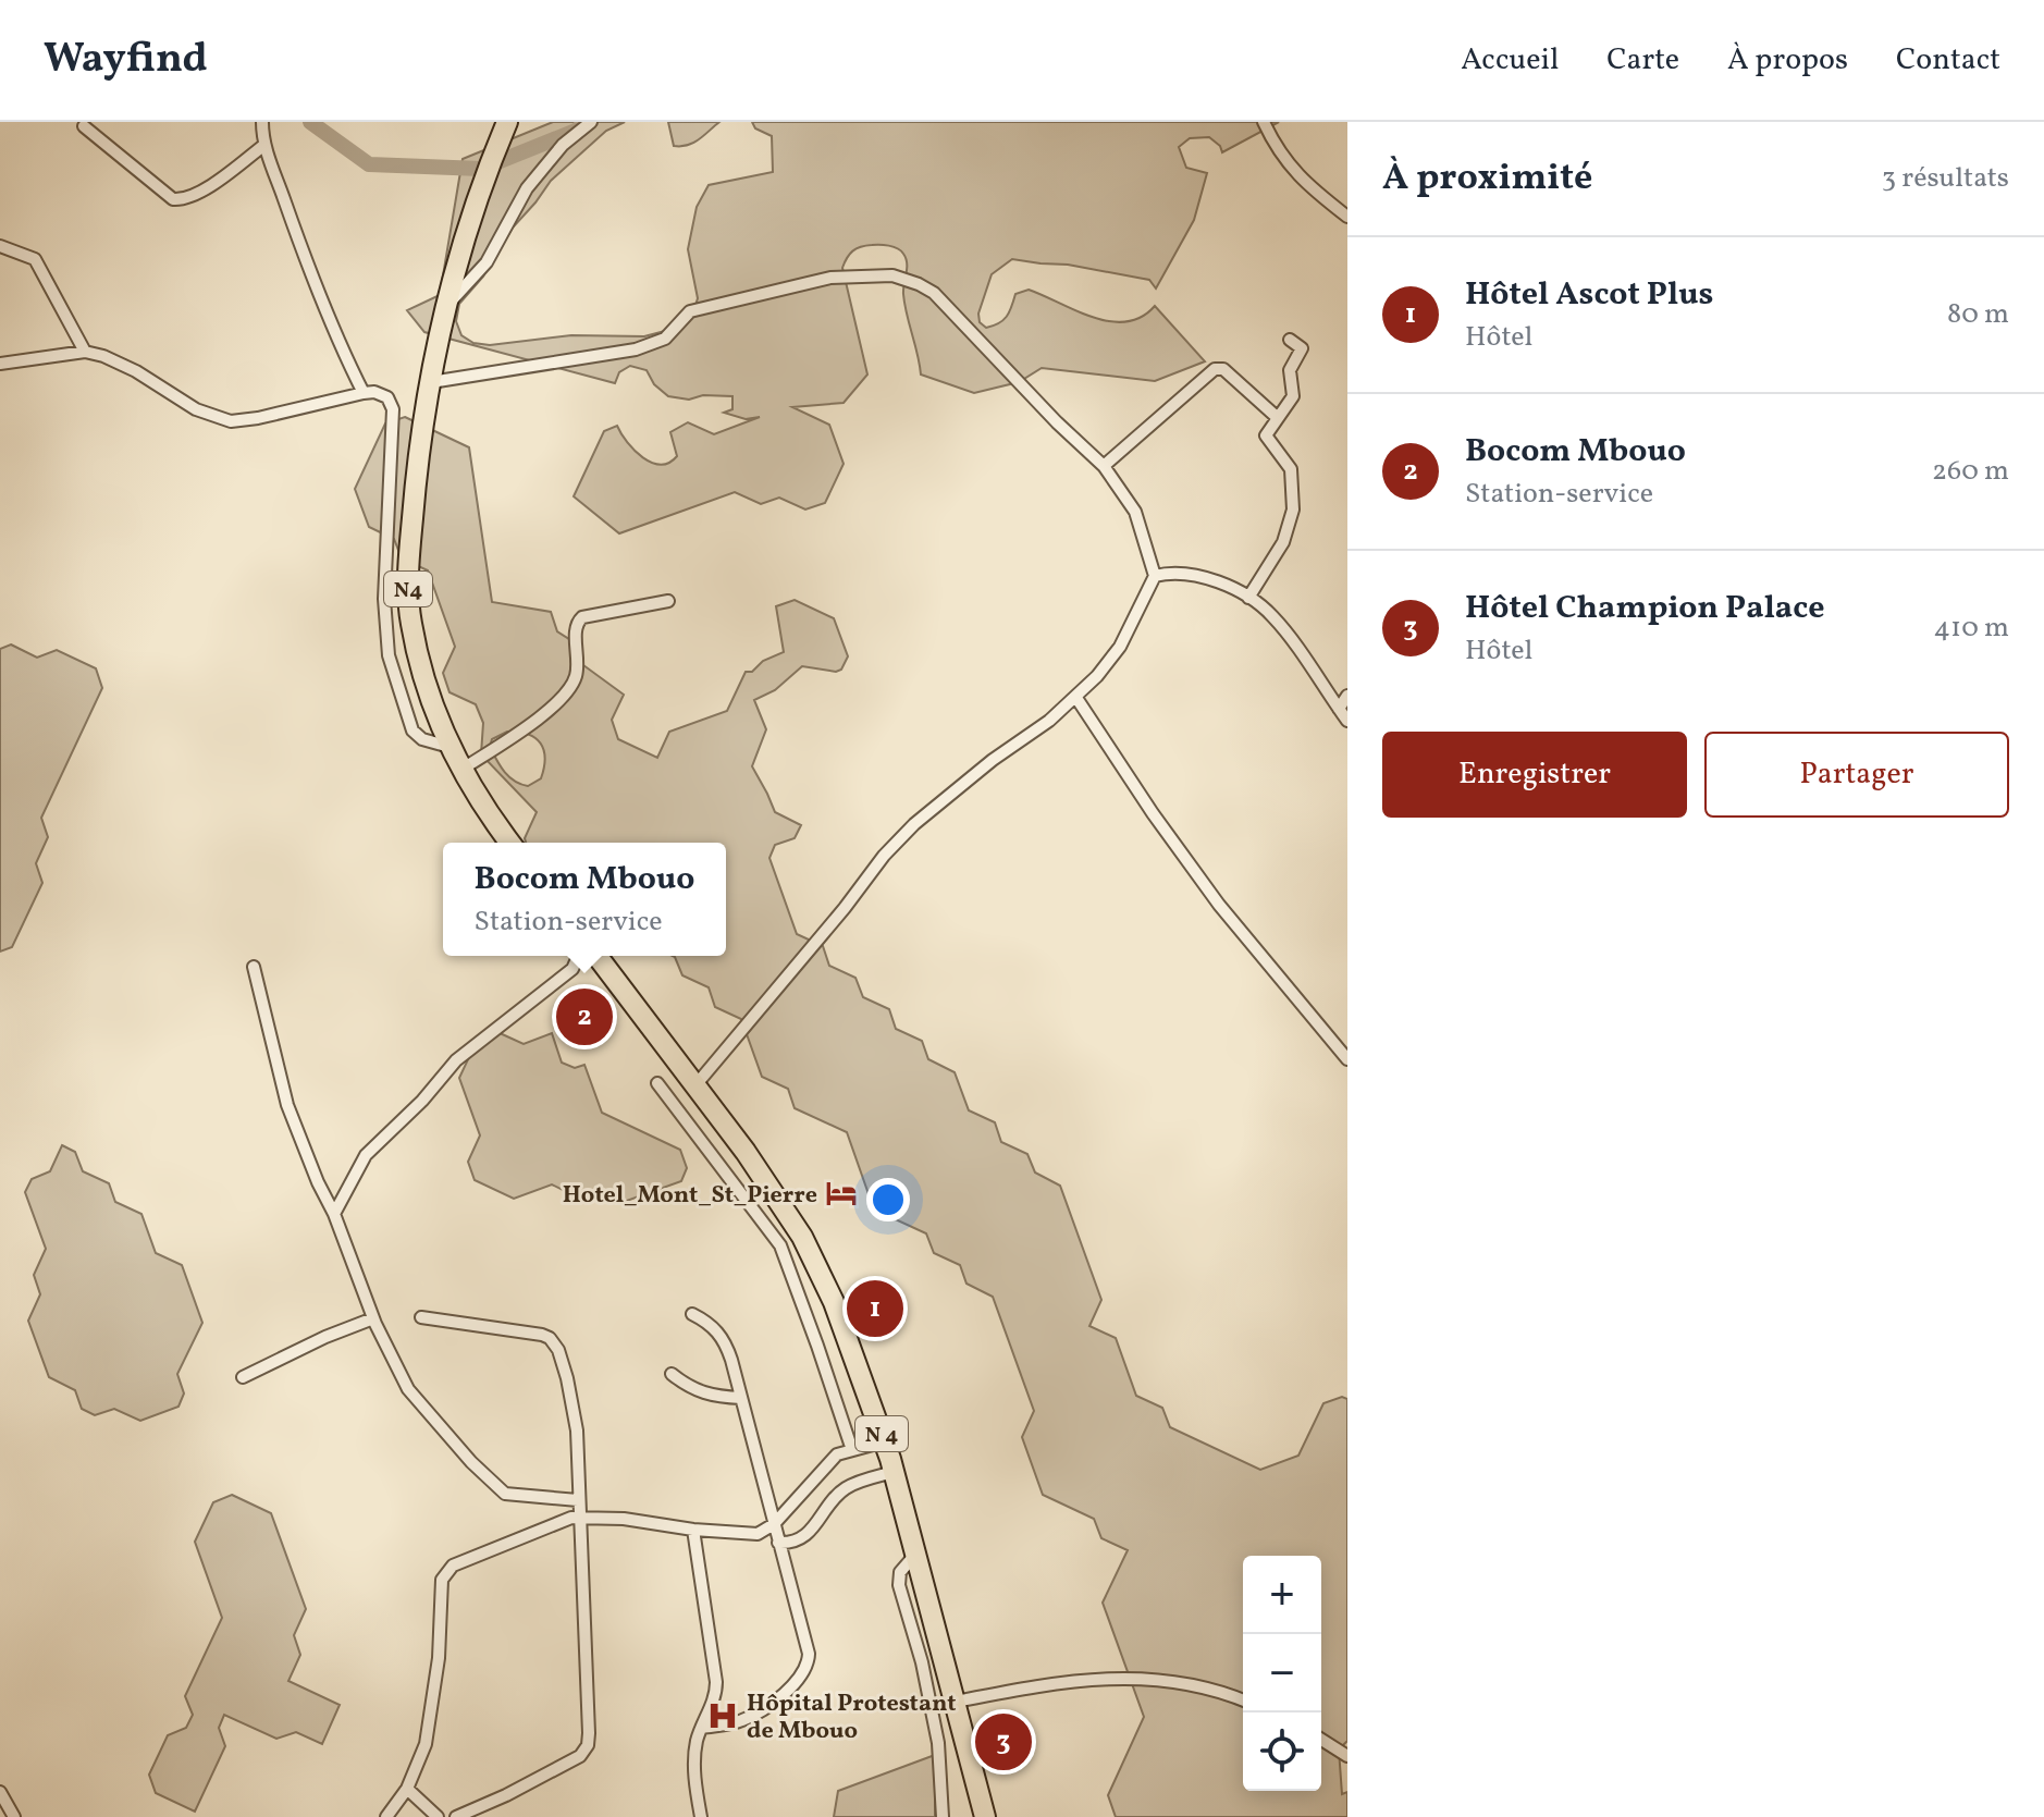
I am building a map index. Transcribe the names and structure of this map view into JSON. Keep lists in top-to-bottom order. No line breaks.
{"streets":{"highway":["N4","N 4"]},"places":{"hotel":["Hotel_Mont_St_Pierre"],"hospital":["Hôpital Protestant de Mbouo"]},"page":{"header":"Wayfind","nav":["Accueil","Carte","À propos","Contact"],"heading":["À proximité","3 résultats"],"list":[{"mark":"1","name":"Hôtel Ascot Plus","note":"Hôtel","value":"80 m"},{"mark":"2","name":"Bocom Mbouo","note":"Station-service","value":"260 m"},{"mark":"3","name":"Hôtel Champion Palace","note":"Hôtel","value":"410 m"}],"buttons":["Enregistrer","Partager"],"popup":["Bocom Mbouo","Station-service"],"pins":["2","1","3"],"map_buttons":["+","−"]}}
